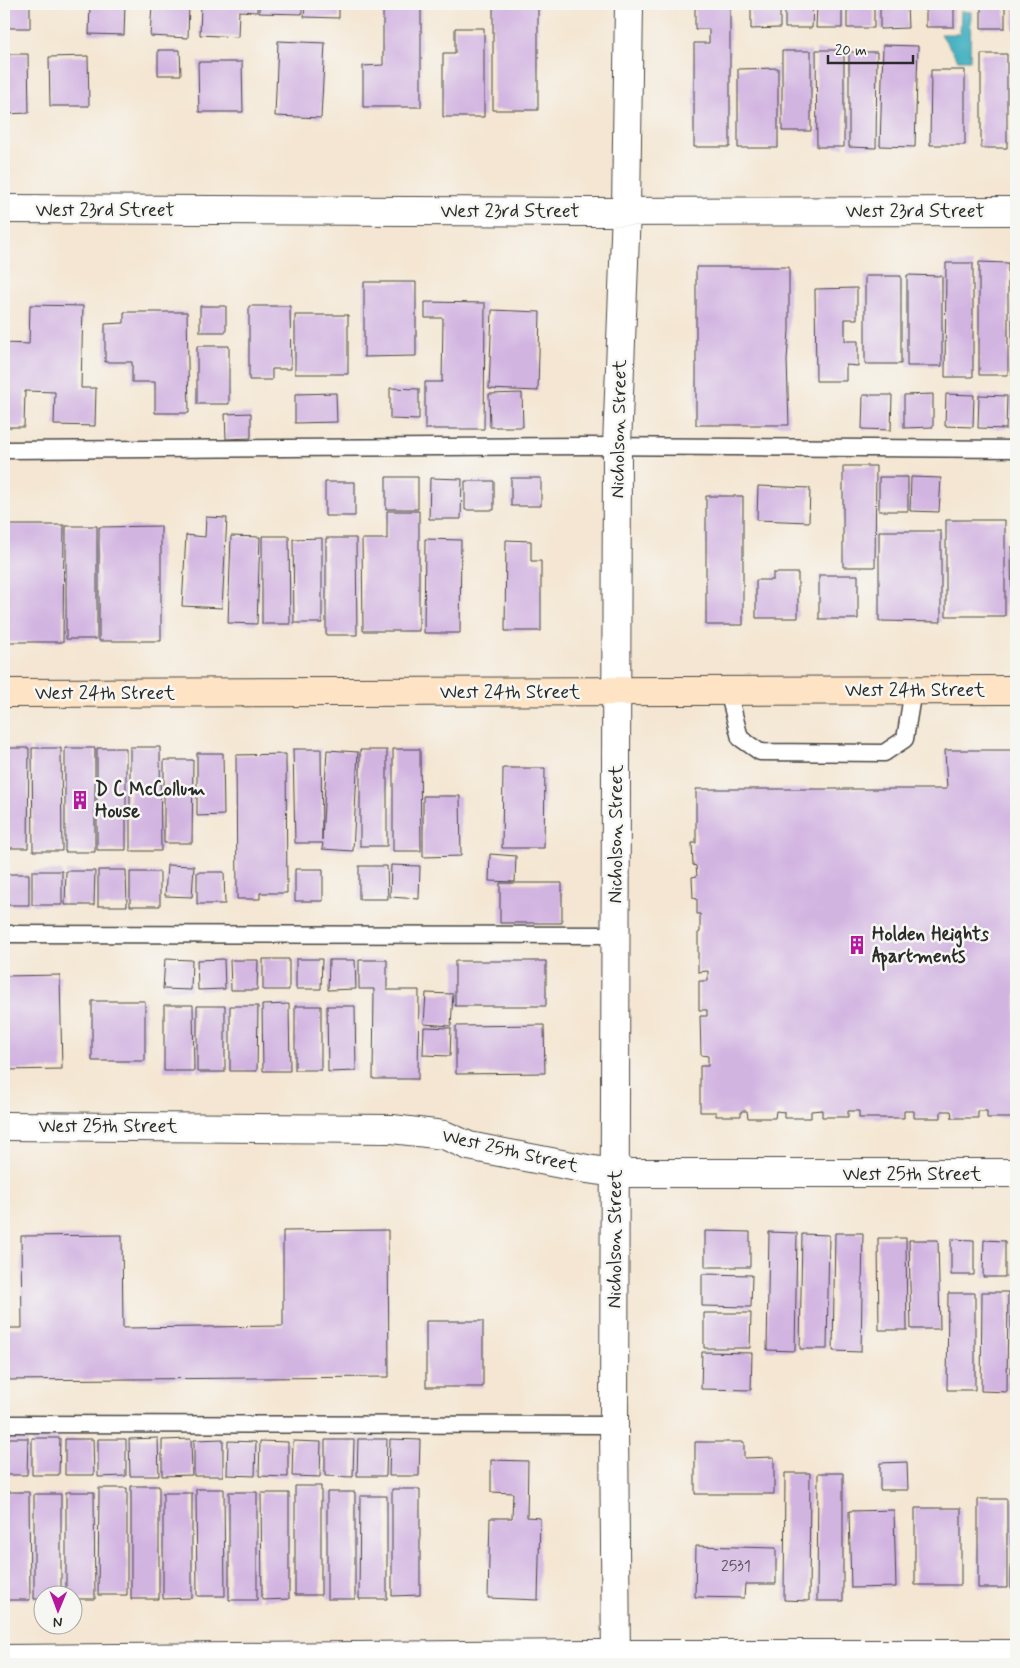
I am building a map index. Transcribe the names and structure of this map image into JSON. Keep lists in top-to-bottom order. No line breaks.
{"streets":{"street":["West 23rd Street","Nicholson Street","West 24th Street","West 25th Street"]},"crossings":[["West 23rd Street","Nicholson Street"],["Nicholson Street","West 24th Street"],["Nicholson Street","West 25th Street"]],"places":{"building":["D C McCollum House","Holden Heights Apartments"]},"house_numbers":["2531"],"scale_bar":"20 m","north":"bottom"}
